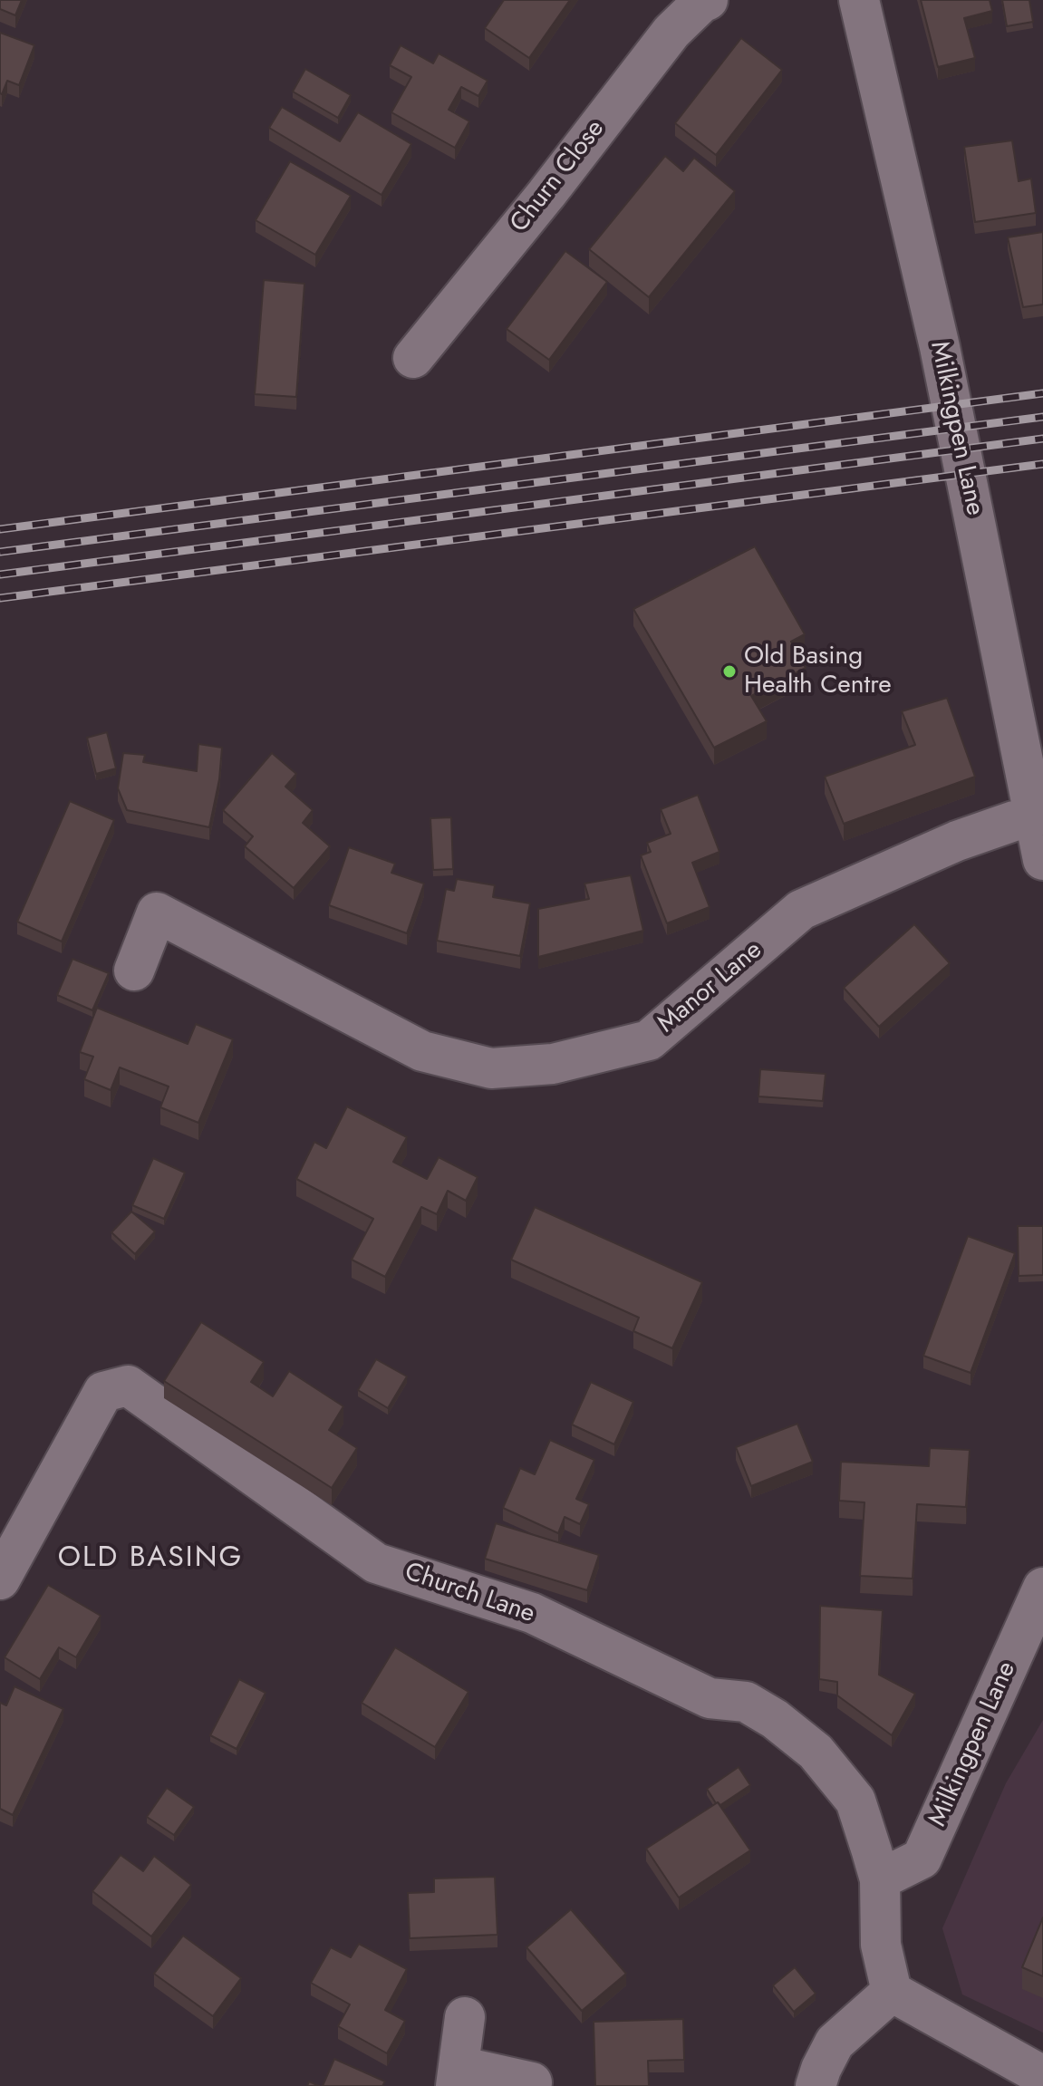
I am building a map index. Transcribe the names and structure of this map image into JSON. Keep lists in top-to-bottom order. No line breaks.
{"streets":{"street":["Churn Close","Milkingpen Lane","Manor Lane","Church Lane"]},"crossings":[["Milkingpen Lane","Manor Lane"],["Milkingpen Lane","Church Lane"]],"districts":["OLD BASING"],"places":["Old Basing Health Centre"]}
